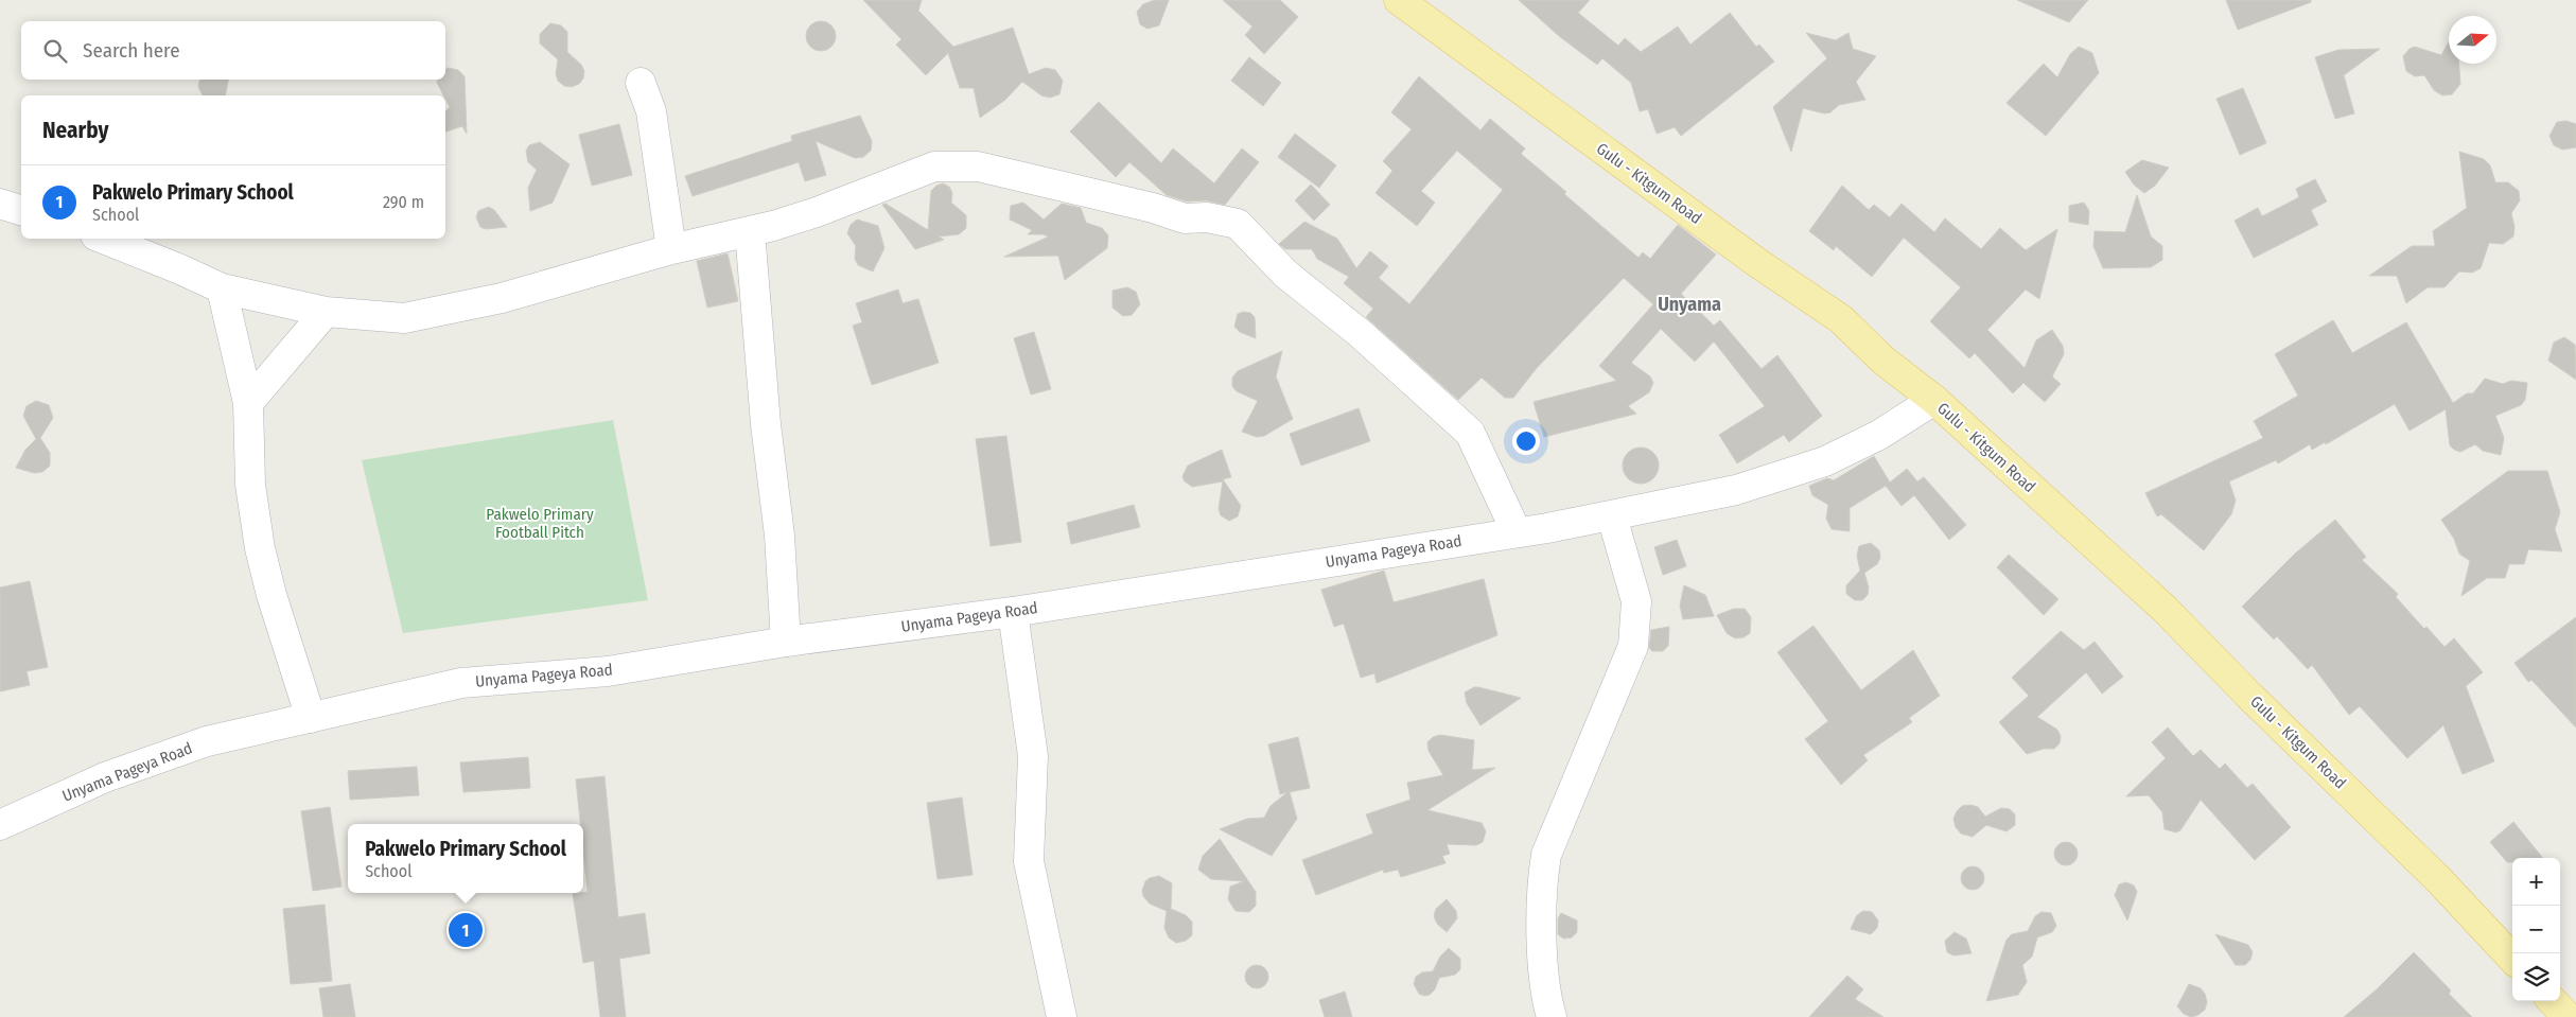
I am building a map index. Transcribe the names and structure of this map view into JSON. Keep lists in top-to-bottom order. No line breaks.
{"streets":{"main road":["Gulu - Kitgum Road"],"street":["Unyama Pageya Road"]},"crossings":[["Gulu - Kitgum Road","Unyama Pageya Road"]],"districts":["Unyama"],"parks":["Pakwelo Primary Football Pitch"],"north":"right","page":{"search":"Search here","heading":"Nearby","list":[{"mark":"1","name":"Pakwelo Primary School","note":"School","value":"290 m"}],"popup":["Pakwelo Primary School","School"],"map_buttons":["+","−"],"pins":"1"}}
